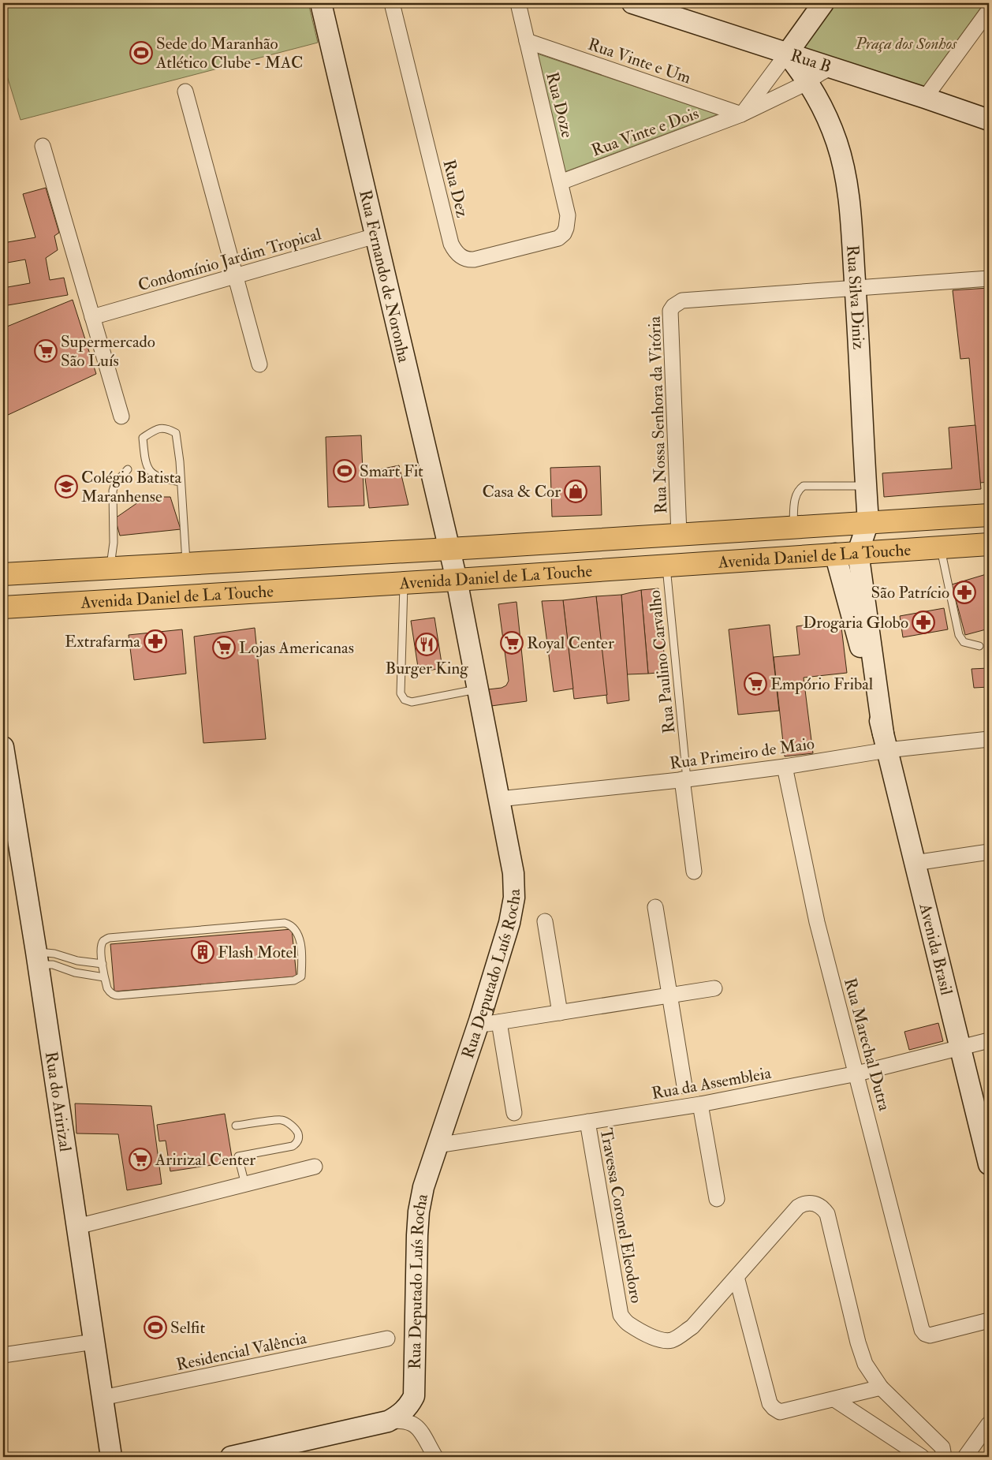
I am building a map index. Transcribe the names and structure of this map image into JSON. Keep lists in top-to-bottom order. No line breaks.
{"streets":{"main road":["Avenida Daniel de La Touche"],"street":["Rua Vinte e Um","Rua B","Rua Doze","Rua Vinte e Dois","Rua Dez","Condomínio Jardim Tropical","Rua Fernando de Noronha","Rua Silva Diniz","Rua Nossa Senhora da Vitória","Rua Primeiro de Maio","Avenida Brasil","Rua Deputado Luís Rocha","Rua Marechal Dutra","Rua da Assembleia","Rua do Aririzal","Travessa Coronel Eleodoro","Residencial Valência"],"lane":["Rua Paulino Carvalho"]},"crossings":[["Rua Vinte e Um","Rua Doze"],["Rua Vinte e Um","Rua Vinte e Dois"],["Rua B","Rua Vinte e Dois"],["Rua B","Rua Silva Diniz"],["Rua Doze","Rua Vinte e Dois"],["Rua Doze","Rua Dez"],["Rua Vinte e Dois","Rua Silva Diniz"],["Condomínio Jardim Tropical","Rua Fernando de Noronha"],["Rua Fernando de Noronha","Avenida Daniel de La Touche"],["Rua Fernando de Noronha","Rua Deputado Luís Rocha"],["Rua Silva Diniz","Rua Nossa Senhora da Vitória"],["Rua Silva Diniz","Avenida Daniel de La Touche"],["Rua Silva Diniz","Avenida Brasil"],["Rua Nossa Senhora da Vitória","Avenida Daniel de La Touche"],["Avenida Daniel de La Touche","Rua Paulino Carvalho"],["Avenida Daniel de La Touche","Avenida Brasil"],["Avenida Daniel de La Touche","Rua Deputado Luís Rocha"],["Rua Paulino Carvalho","Rua Primeiro de Maio"],["Rua Primeiro de Maio","Avenida Brasil"],["Rua Primeiro de Maio","Rua Deputado Luís Rocha"],["Rua Primeiro de Maio","Rua Marechal Dutra"],["Avenida Brasil","Rua da Assembleia"],["Rua Deputado Luís Rocha","Rua da Assembleia"],["Rua Marechal Dutra","Rua da Assembleia"],["Rua da Assembleia","Travessa Coronel Eleodoro"],["Rua do Aririzal","Residencial Valência"]],"parks":["Praça dos Sonhos"],"places":{"sports":["Sede do Maranhão Atlético Clube - MAC","Smart Fit","Selfit"],"supermarket":["Supermercado São Luís","Royal Center","Lojas Americanas","Empório Fribal","Aririzal Center"],"school or university":["Colégio Batista Maranhense"],"shop":["Casa & Cor"],"pharmacy":["São Patrício","Drogaria Globo","Extrafarma"],"restaurant":["Burger King"],"building":["Flash Motel"]}}
